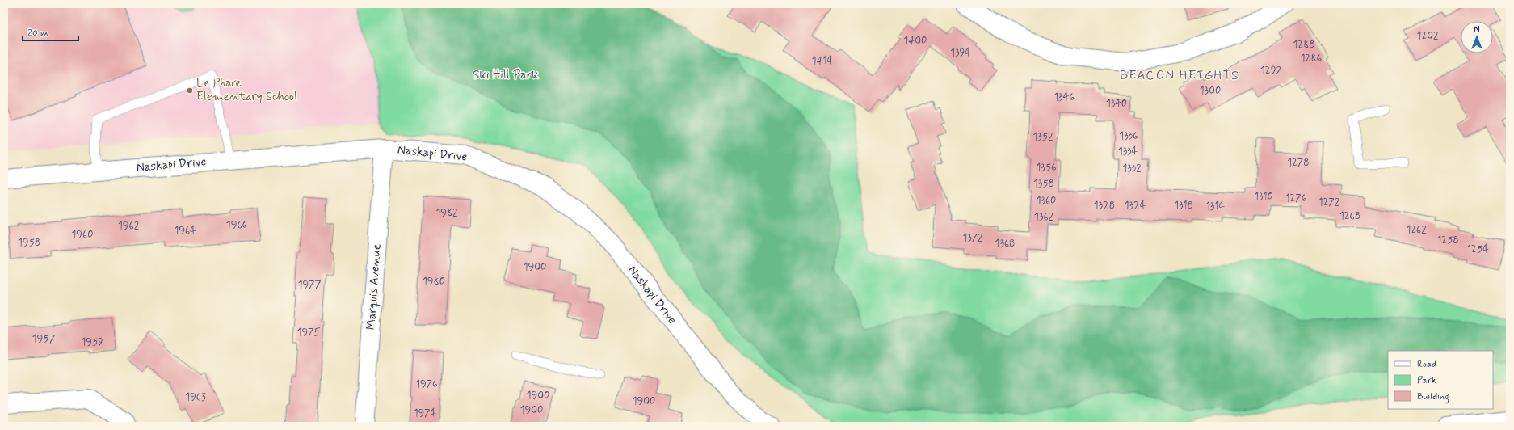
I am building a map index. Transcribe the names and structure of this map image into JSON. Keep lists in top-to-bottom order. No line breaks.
{"streets":{"street":["Naskapi Drive","Marquis Avenue"]},"crossings":[["Naskapi Drive","Marquis Avenue"]],"districts":["BEACON HEIGHTS"],"parks":["Ski Hill Park"],"places":["Le Phare Elementary School"],"house_numbers":["1202","1400","1288","1394","1286","1414","1292","1300","1346","1340","1336","1352","1334","1278","1356","1332","1358","1310","1276","1360","1272","1328","1324","1318","1314","1982","1268","1362","1966","1962","1262","1964","1960","1372","1258","1958","1368","1254","1900","1980","1977","1975","1957","1959","1976","1900","1963","1900","1900","1974"],"legend":["Road","Park","Building"],"scale_bar":"20 m","north":"top"}
